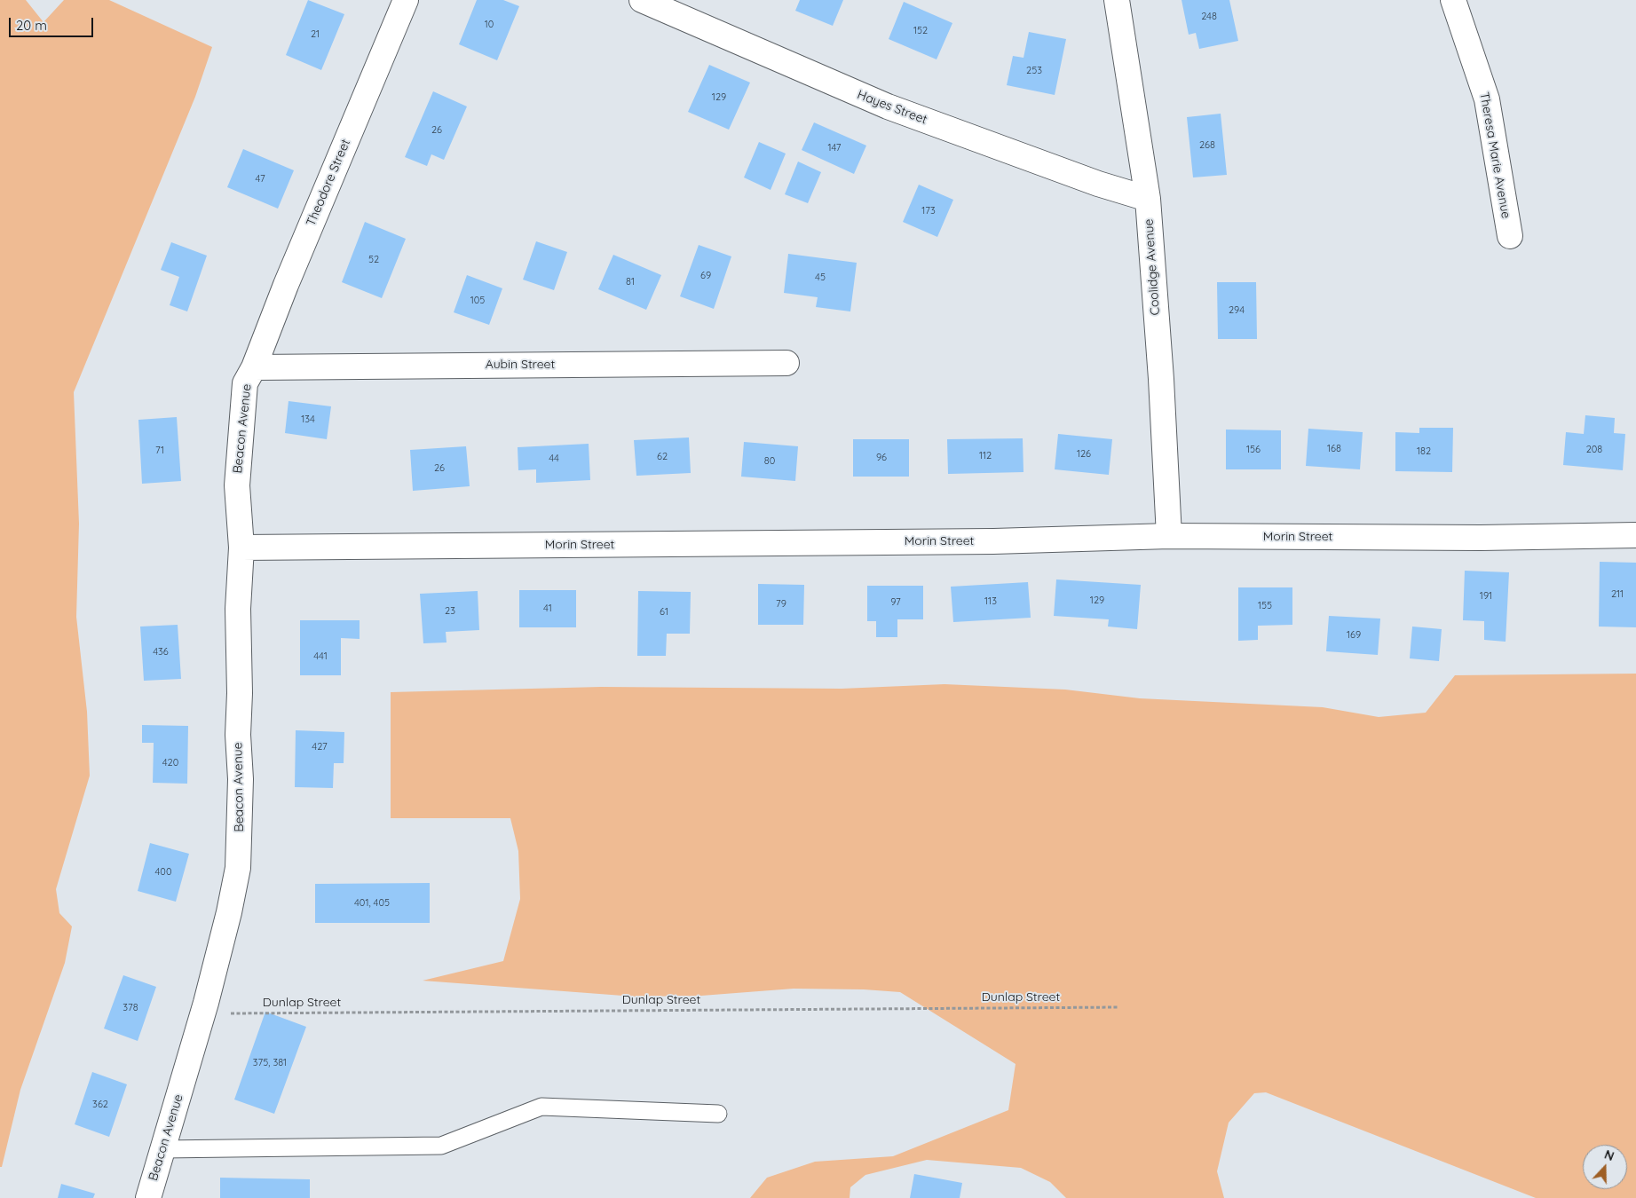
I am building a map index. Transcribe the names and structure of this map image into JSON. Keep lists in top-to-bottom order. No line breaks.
{"streets":{"street":["Hayes Street","Theresa Marie Avenue","Theodore Street","Coolidge Avenue","Aubin Street","Beacon Avenue","Morin Street"],"path":["Dunlap Street"]},"crossings":[["Hayes Street","Coolidge Avenue"],["Theodore Street","Aubin Street"],["Theodore Street","Beacon Avenue"],["Coolidge Avenue","Morin Street"],["Aubin Street","Beacon Avenue"],["Beacon Avenue","Morin Street"],["Beacon Avenue","Dunlap Street"]],"house_numbers":["248","10","152","21","253","129","26","268","147","47","173","52","69","45","81","105","294","134","168","156","208","71","182","126","112","62","96","44","80","26","211","191","129","113","97","79","155","41","23","61","169","436","441","427","420","400","401, 405","378","375, 381","362"],"scale_bar":"20 m","north":"top"}
